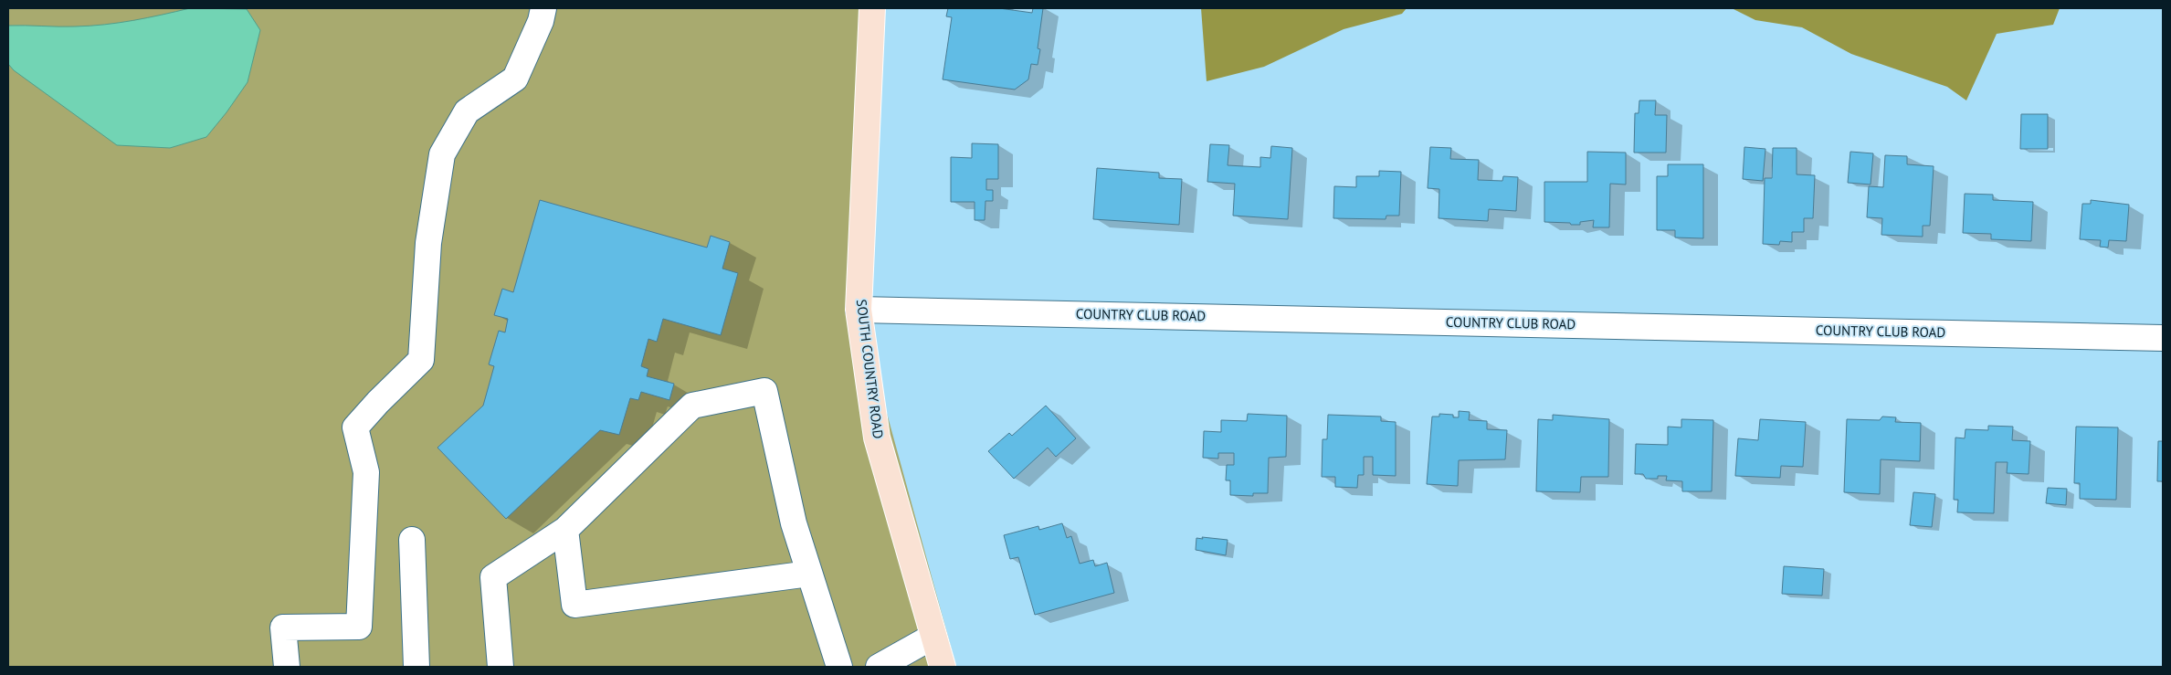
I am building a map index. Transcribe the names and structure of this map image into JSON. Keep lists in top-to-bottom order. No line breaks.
{"streets":{"main road":["SOUTH COUNTRY ROAD"],"street":["COUNTRY CLUB ROAD"]},"crossings":[["COUNTRY CLUB ROAD","SOUTH COUNTRY ROAD"]]}
